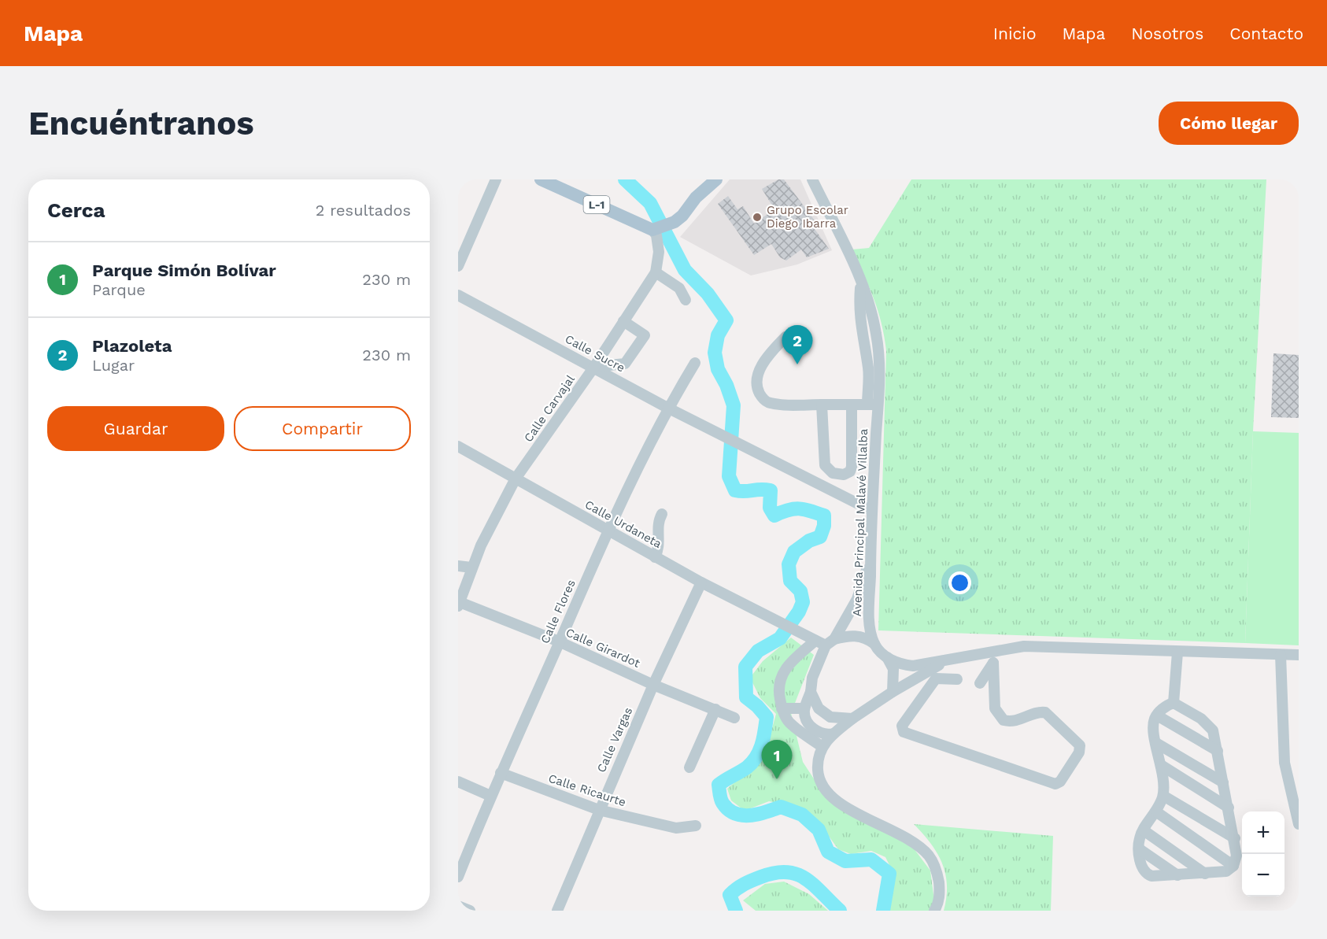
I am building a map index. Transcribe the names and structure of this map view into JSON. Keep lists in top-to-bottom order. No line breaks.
{"streets":{"main road":["L-1"],"street":["Calle Sucre","Calle Carvajal","Avenida Principal Malavé Villalba","Calle Urdaneta","Calle Flores","Calle Girardot","Calle Vargas","Calle Ricaurte"]},"crossings":[["L-1","Calle Carvajal"],["Calle Sucre","Calle Carvajal"],["Calle Sucre","Avenida Principal Malavé Villalba"],["Calle Sucre","Calle Flores"],["Calle Carvajal","Calle Urdaneta"],["Calle Carvajal","Calle Girardot"],["Avenida Principal Malavé Villalba","Calle Urdaneta"],["Calle Urdaneta","Calle Flores"],["Calle Urdaneta","Calle Vargas"],["Calle Flores","Calle Girardot"],["Calle Flores","Calle Ricaurte"],["Calle Girardot","Calle Vargas"],["Calle Vargas","Calle Ricaurte"]],"places":["Grupo Escolar Diego Ibarra"],"page":{"header":"Mapa","nav":["Inicio","Mapa","Nosotros","Contacto"],"buttons":["Cómo llegar",["Guardar","Compartir"]],"title":"Encuéntranos","heading":["Cerca","2 resultados"],"list":[{"mark":"1","name":"Parque Simón Bolívar","note":"Parque","value":"230 m"},{"mark":"2","name":"Plazoleta","note":"Lugar","value":"230 m"}],"pins":["2","1"],"map_buttons":["+","−"]}}
